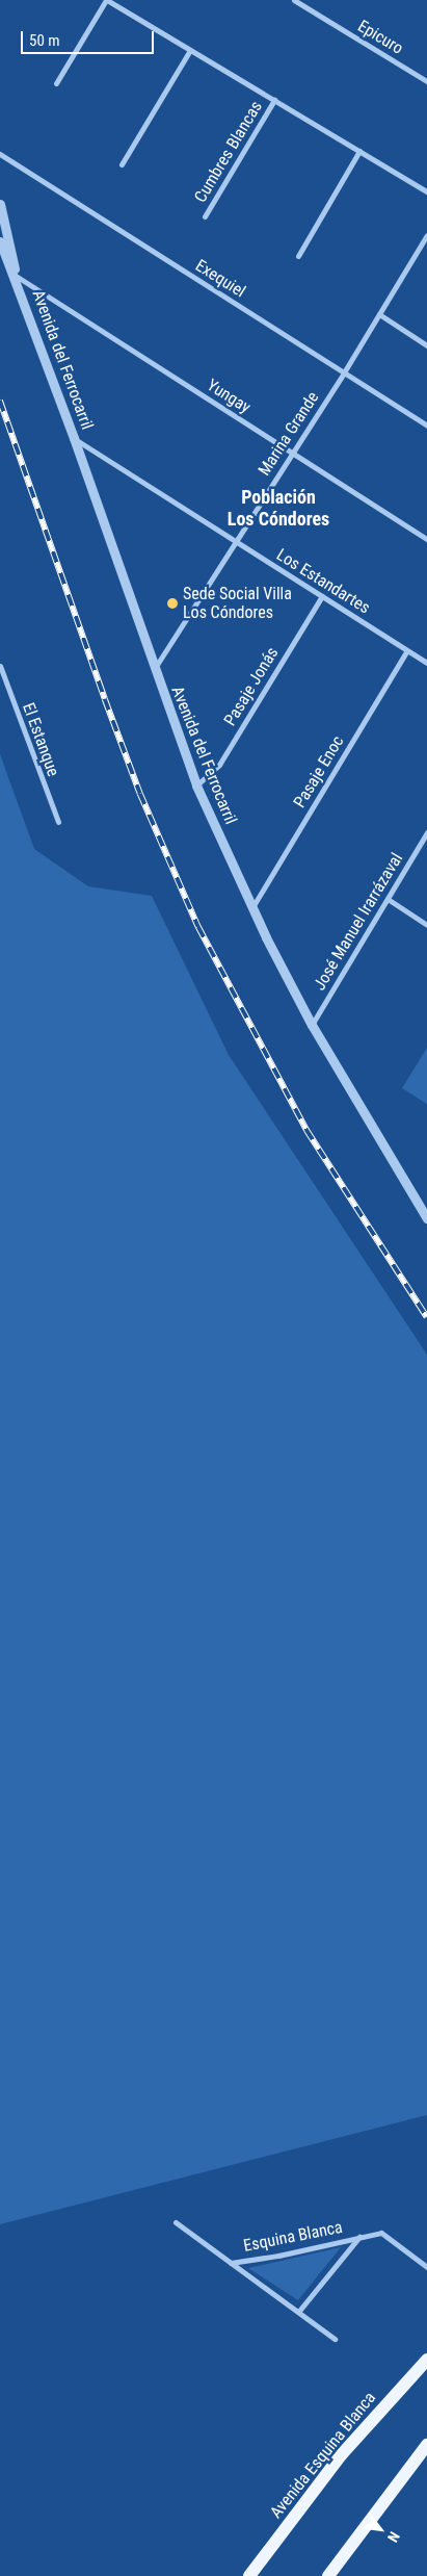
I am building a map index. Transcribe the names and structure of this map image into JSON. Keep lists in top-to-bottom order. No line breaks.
{"streets":{"main road":["Avenida Esquina Blanca"],"street":["Epicuro","Cumbres Blancas","Exequiel","Avenida del Ferrocarril","Yungay","Marina Grande","Los Estandartes","Pasaje Jonás","El Estanque","Pasaje Enoc","José Manuel Irarrázaval","Esquina Blanca"]},"crossings":[["Exequiel","Marina Grande"],["Avenida del Ferrocarril","Yungay"],["Avenida del Ferrocarril","Marina Grande"],["Avenida del Ferrocarril","Los Estandartes"],["Avenida del Ferrocarril","Pasaje Jonás"],["Avenida del Ferrocarril","Pasaje Enoc"],["Avenida del Ferrocarril","José Manuel Irarrázaval"],["Yungay","Marina Grande"],["Marina Grande","Los Estandartes"],["Los Estandartes","Pasaje Jonás"],["Los Estandartes","Pasaje Enoc"]],"districts":["Población Los Cóndores"],"places":["Sede Social Villa Los Cóndores"],"scale_bar":"50 m","north":"bottom right"}
